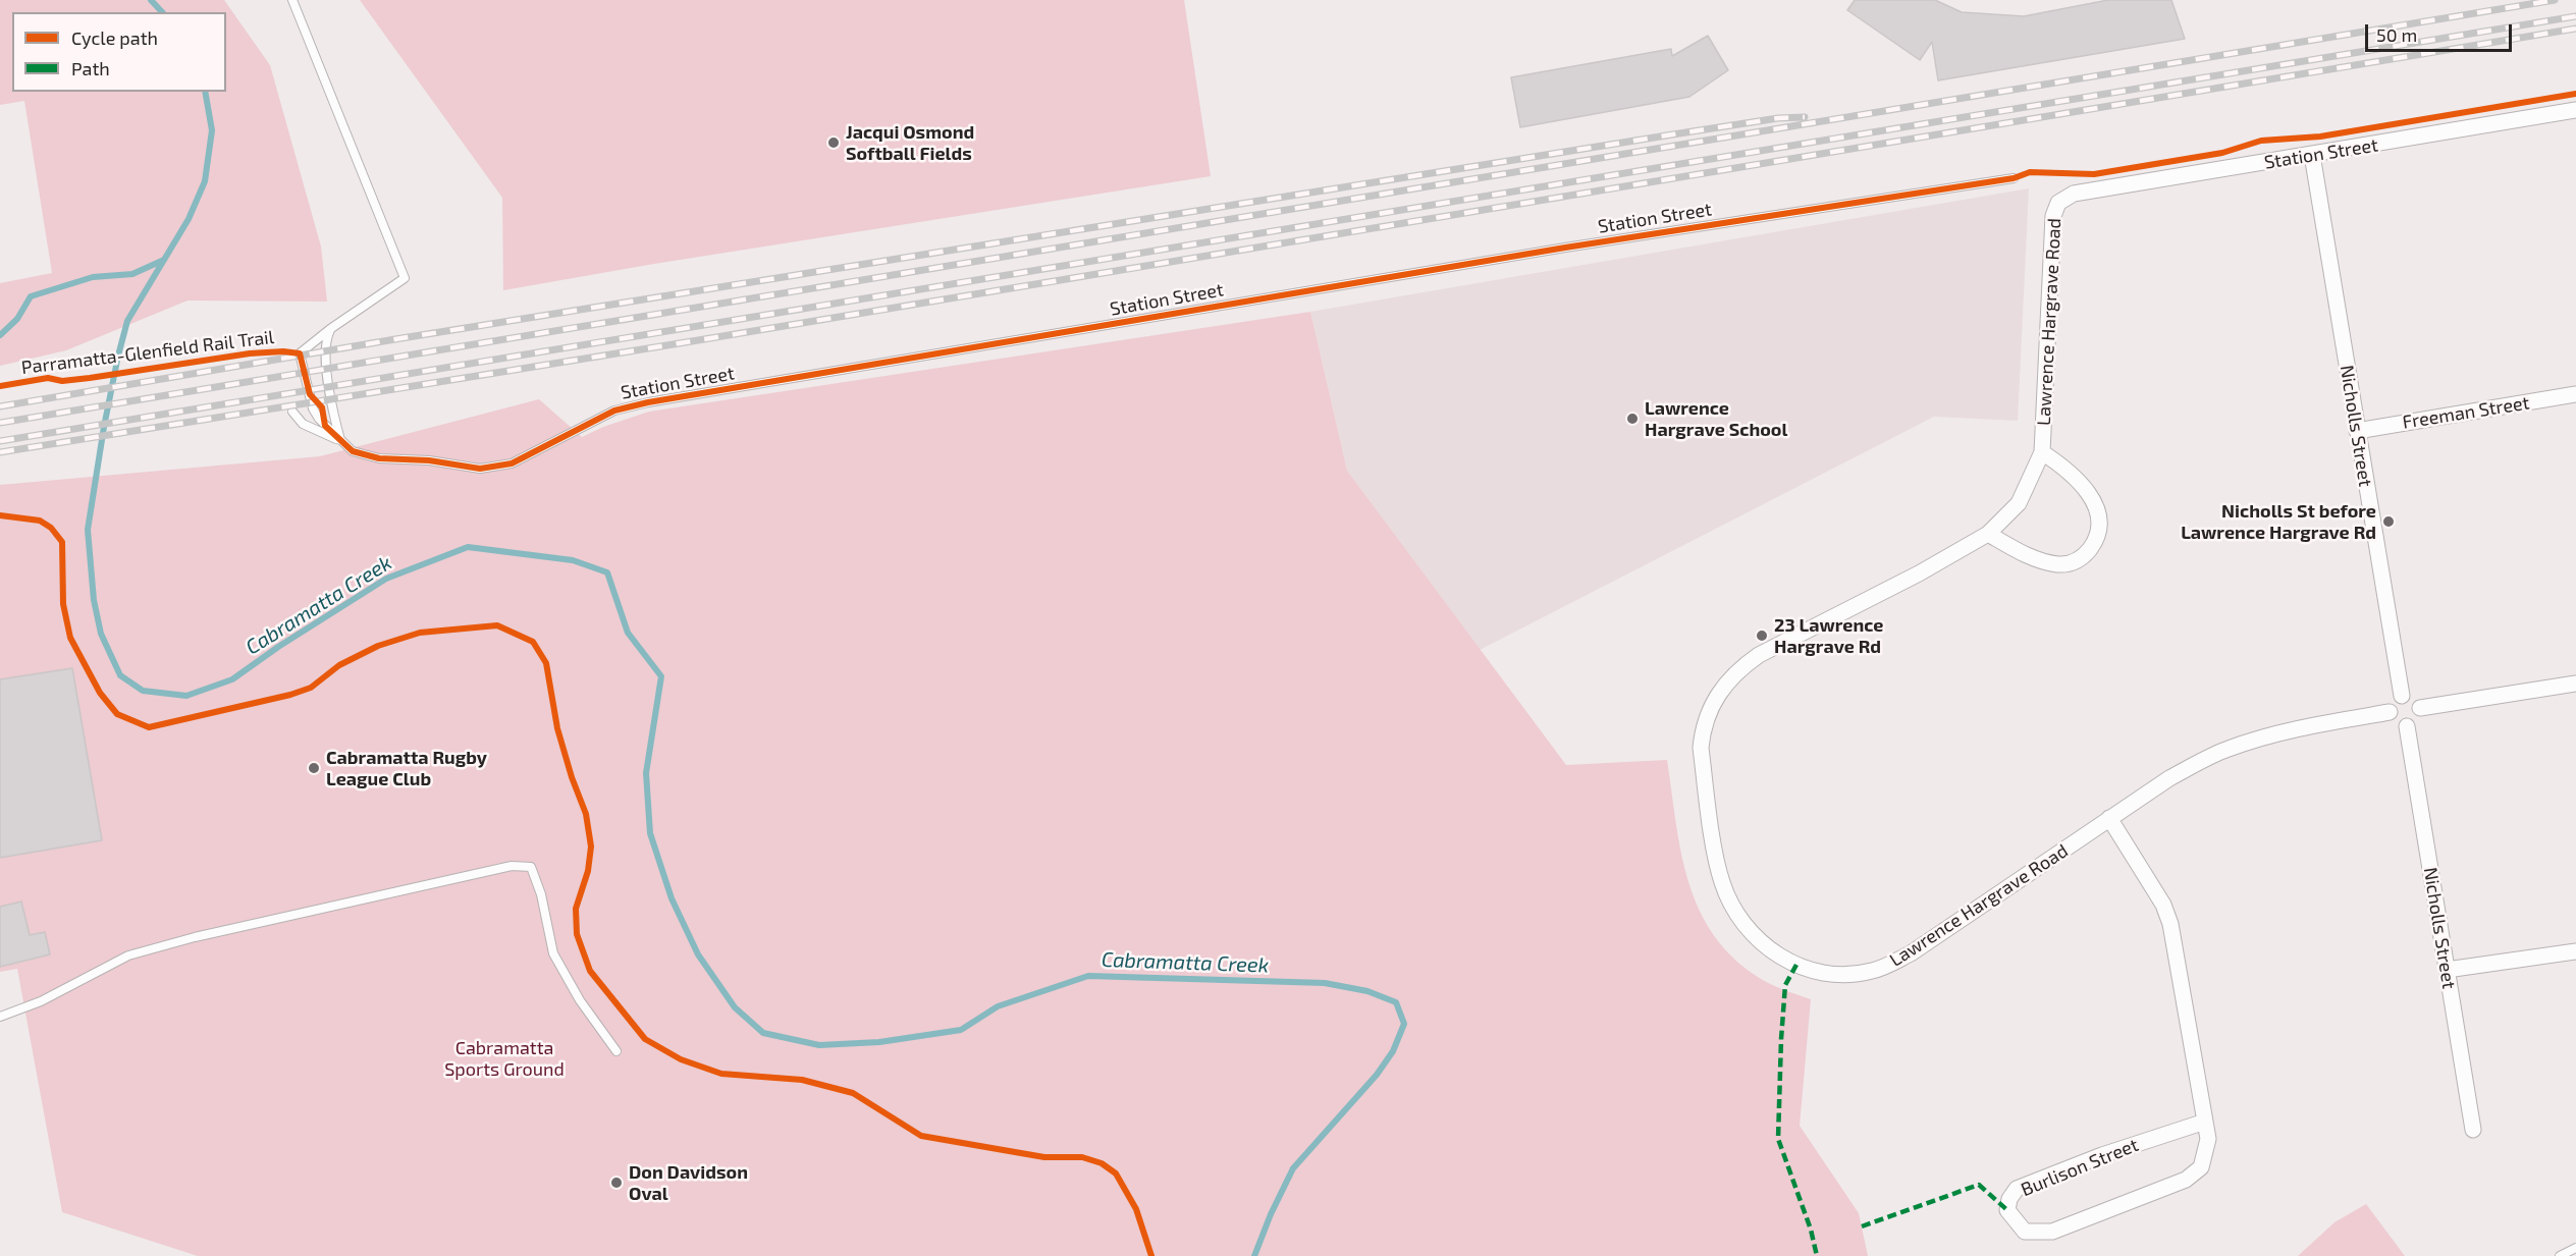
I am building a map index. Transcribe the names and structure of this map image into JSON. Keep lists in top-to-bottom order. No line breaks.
{"streets":{"street":["Station Street","Lawrence Hargrave Road","Freeman Street","Nicholls Street","Burlison Street"],"cycle path":["Parramatta-Glenfield Rail Trail"]},"crossings":[["Station Street","Lawrence Hargrave Road"],["Station Street","Nicholls Street"],["Lawrence Hargrave Road","Nicholls Street"],["Lawrence Hargrave Road","Burlison Street"],["Freeman Street","Nicholls Street"]],"water":["Cabramatta Creek"],"parks":["Cabramatta Sports Ground"],"places":["Jacqui Osmond Softball Fields","Lawrence Hargrave School","Nicholls St before Lawrence Hargrave Rd","23 Lawrence Hargrave Rd","Cabramatta Rugby League Club","Don Davidson Oval"],"legend":["Cycle path","Path"],"scale_bar":"50 m"}
